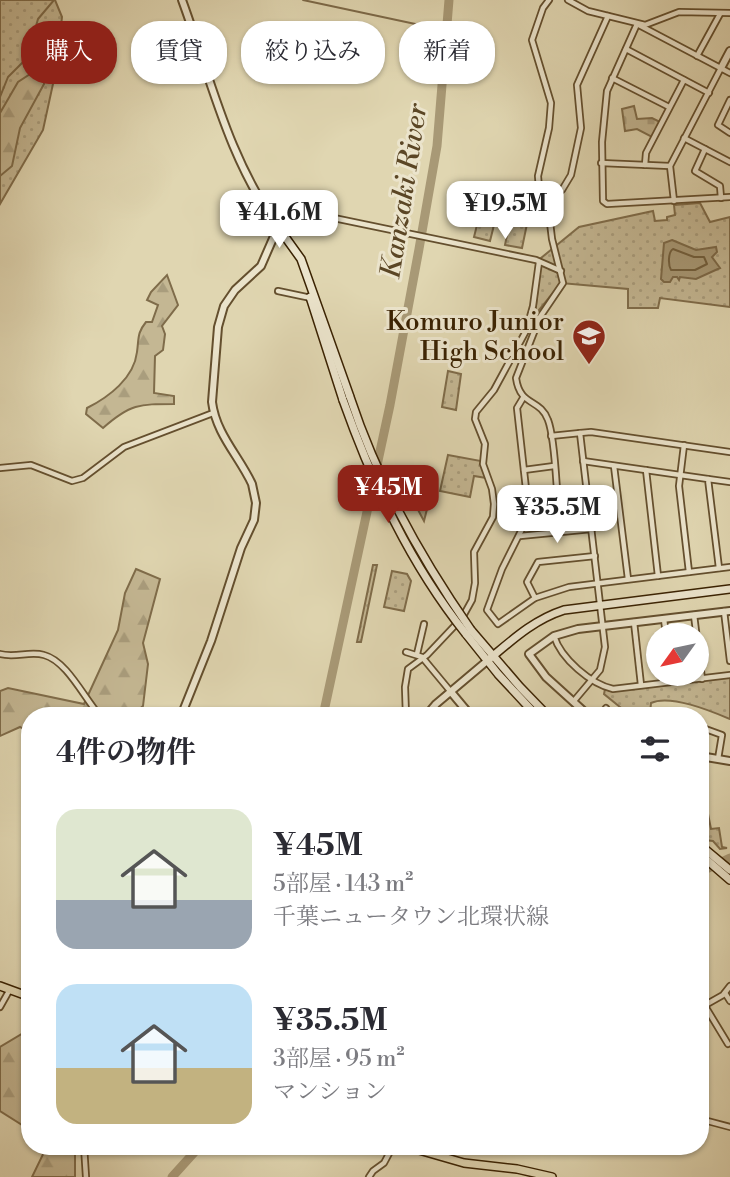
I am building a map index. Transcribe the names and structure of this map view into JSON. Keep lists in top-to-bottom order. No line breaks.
{"water":["Kanzaki River"],"places":{"school or university":["Komuro Junior High School"]},"north":"bottom left","page":{"chip":["購入","賃貸","絞り込み","新着"],"price":["¥19.5M","¥41.6M","¥45M","¥35.5M"],"heading":"4件の物件","list":[{"name":"¥45M","note":"5部屋 · 143 m² · 千葉ニュータウン北環状線"},{"name":"¥35.5M","note":"3部屋 · 95 m² · マンション"}]}}
